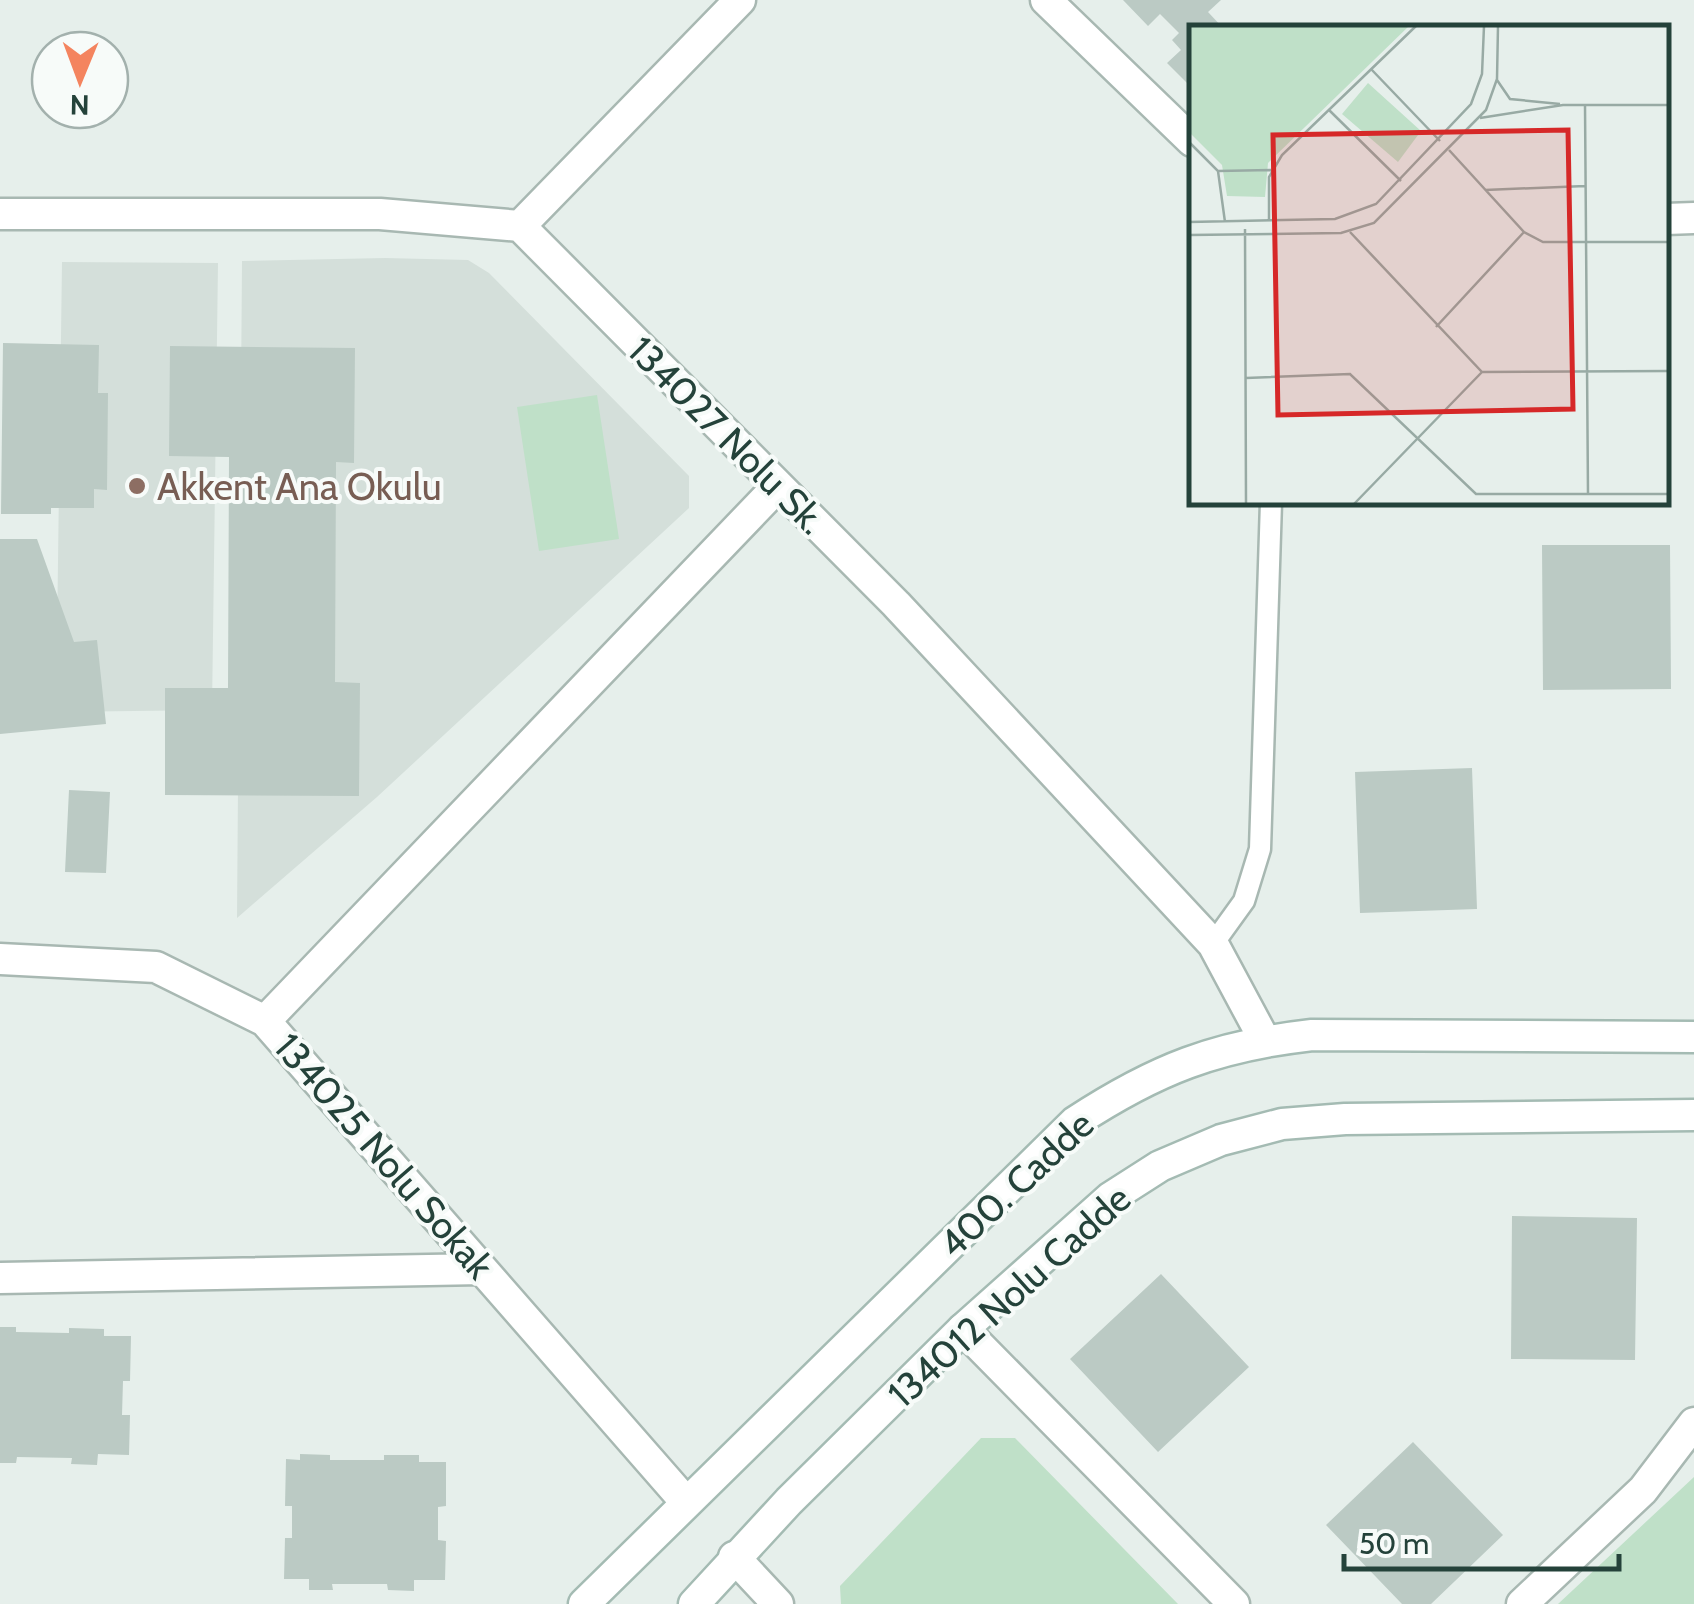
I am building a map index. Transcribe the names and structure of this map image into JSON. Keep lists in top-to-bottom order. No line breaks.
{"streets":{"street":["134027 Nolu Sk.","134025 Nolu Sokak","400. Cadde","134012 Nolu Cadde"]},"crossings":[["134027 Nolu Sk.","400. Cadde"],["134025 Nolu Sokak","400. Cadde"]],"places":["Akkent Ana Okulu"],"scale_bar":"50 m","north":"bottom"}
